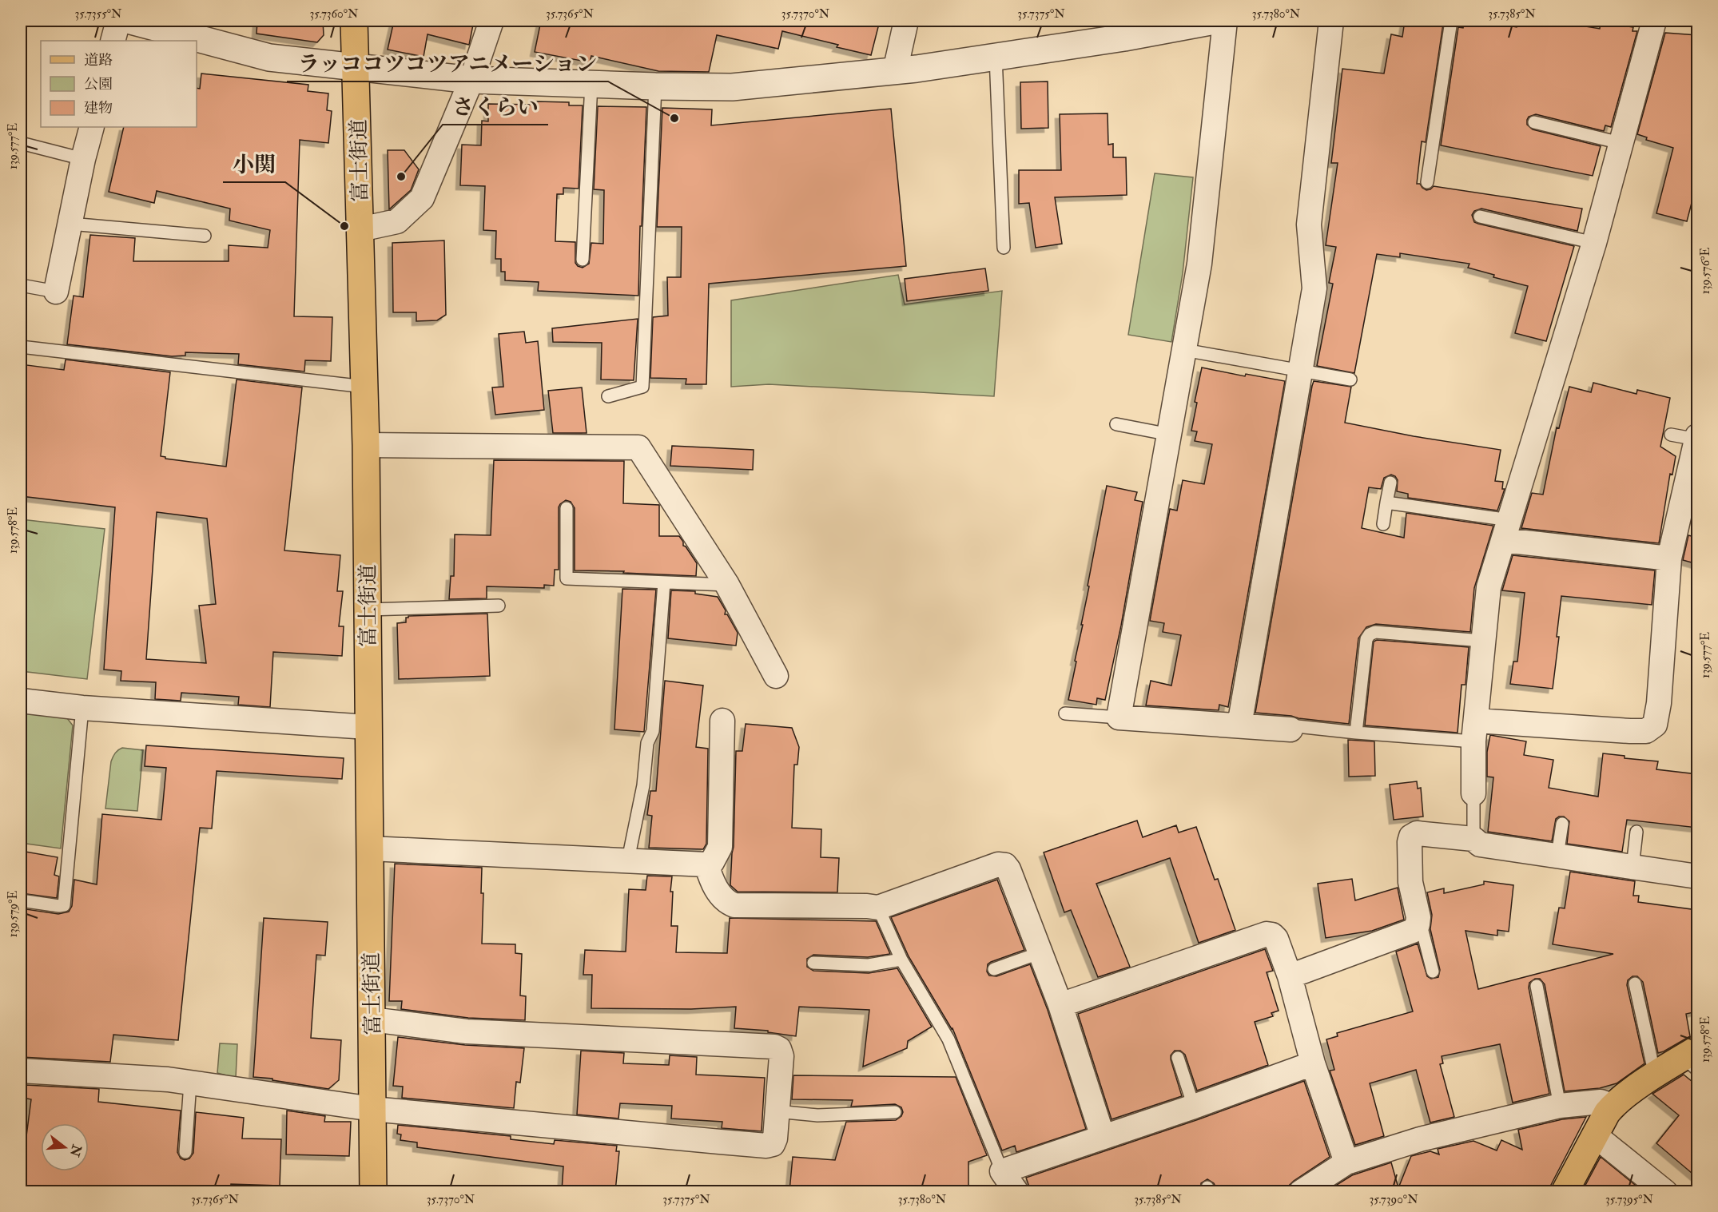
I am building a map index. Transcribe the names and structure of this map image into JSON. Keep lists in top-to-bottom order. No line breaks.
{"streets":{"main road":["富士街道"]},"places":["ラッココツコツアニメーション","さくらい","小関"],"legend":["道路","公園","建物"],"north":"right","coordinates":["35.7355°N","35.7360°N","35.7365°N","35.7370°N","35.7375°N","35.7380°N","35.7385°N","139.577°E","139.576°E","139.578°E","139.579°E","35.7390°N","35.7395°N"]}
